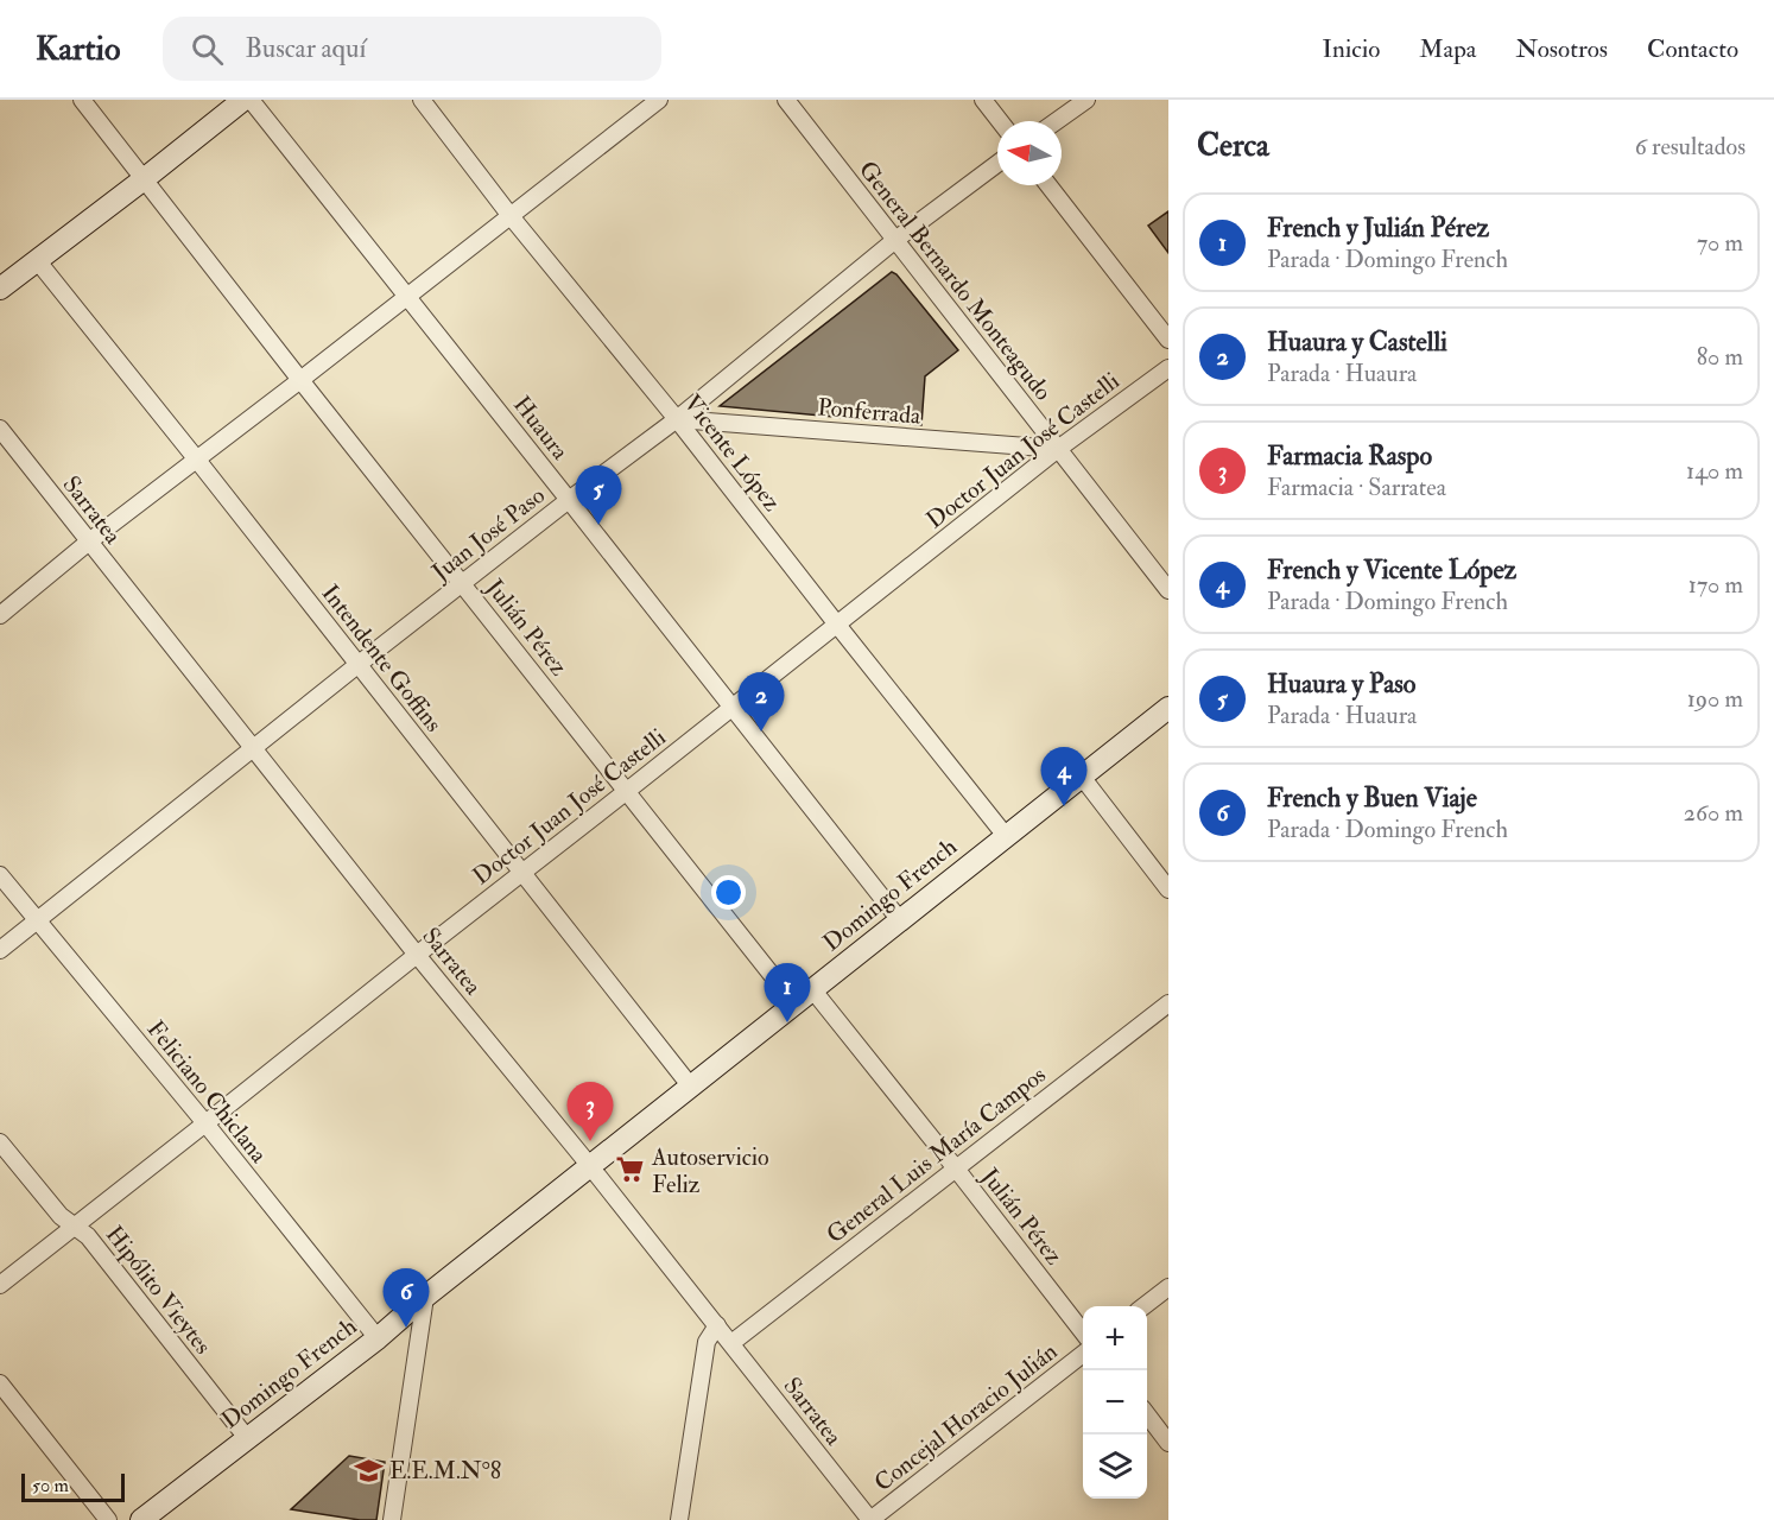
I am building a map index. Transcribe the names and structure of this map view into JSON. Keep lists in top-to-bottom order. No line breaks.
{"streets":{"street":["General Bernardo Monteagudo","Ponferrada","Huaura","Doctor Juan José Castelli","Vicente López","Sarratea","Juan José Paso","Julián Pérez","Intendente Goffins","Domingo French","Feliciano Chiclana","General Luis María Campos","Hipólito Vieytes","Concejal Horacio Julián"]},"crossings":[["General Bernardo Monteagudo","Ponferrada"],["General Bernardo Monteagudo","Doctor Juan José Castelli"],["General Bernardo Monteagudo","Juan José Paso"],["Ponferrada","Doctor Juan José Castelli"],["Ponferrada","Vicente López"],["Ponferrada","Juan José Paso"],["Huaura","Doctor Juan José Castelli"],["Huaura","Juan José Paso"],["Huaura","Domingo French"],["Doctor Juan José Castelli","Vicente López"],["Doctor Juan José Castelli","Sarratea"],["Doctor Juan José Castelli","Julián Pérez"],["Doctor Juan José Castelli","Intendente Goffins"],["Doctor Juan José Castelli","Feliciano Chiclana"],["Doctor Juan José Castelli","Hipólito Vieytes"],["Vicente López","Juan José Paso"],["Vicente López","Domingo French"],["Sarratea","Juan José Paso"],["Sarratea","Domingo French"],["Sarratea","General Luis María Campos"],["Sarratea","Concejal Horacio Julián"],["Juan José Paso","Julián Pérez"],["Juan José Paso","Intendente Goffins"],["Juan José Paso","Feliciano Chiclana"],["Julián Pérez","Domingo French"],["Julián Pérez","General Luis María Campos"],["Intendente Goffins","Domingo French"],["Domingo French","Feliciano Chiclana"],["Domingo French","Hipólito Vieytes"]],"places":{"supermarket":["Autoservicio Feliz"],"school or university":["E.E.M.N°8"]},"scale_bar":"50 m","north":"left","page":{"header":"Kartio","search":"Buscar aquí","nav":["Inicio","Mapa","Nosotros","Contacto"],"heading":["Cerca","6 resultados"],"list":[{"mark":"1","name":"French y Julián Pérez","note":"Parada · Domingo French","value":"70 m"},{"mark":"2","name":"Huaura y Castelli","note":"Parada · Huaura","value":"80 m"},{"mark":"3","name":"Farmacia Raspo","note":"Farmacia · Sarratea","value":"140 m"},{"mark":"4","name":"French y Vicente López","note":"Parada · Domingo French","value":"170 m"},{"mark":"5","name":"Huaura y Paso","note":"Parada · Huaura","value":"190 m"},{"mark":"6","name":"French y Buen Viaje","note":"Parada · Domingo French","value":"260 m"}],"pins":["5","2","4","1","3","6"],"map_buttons":["+","−"],"scale":"50 m"}}
